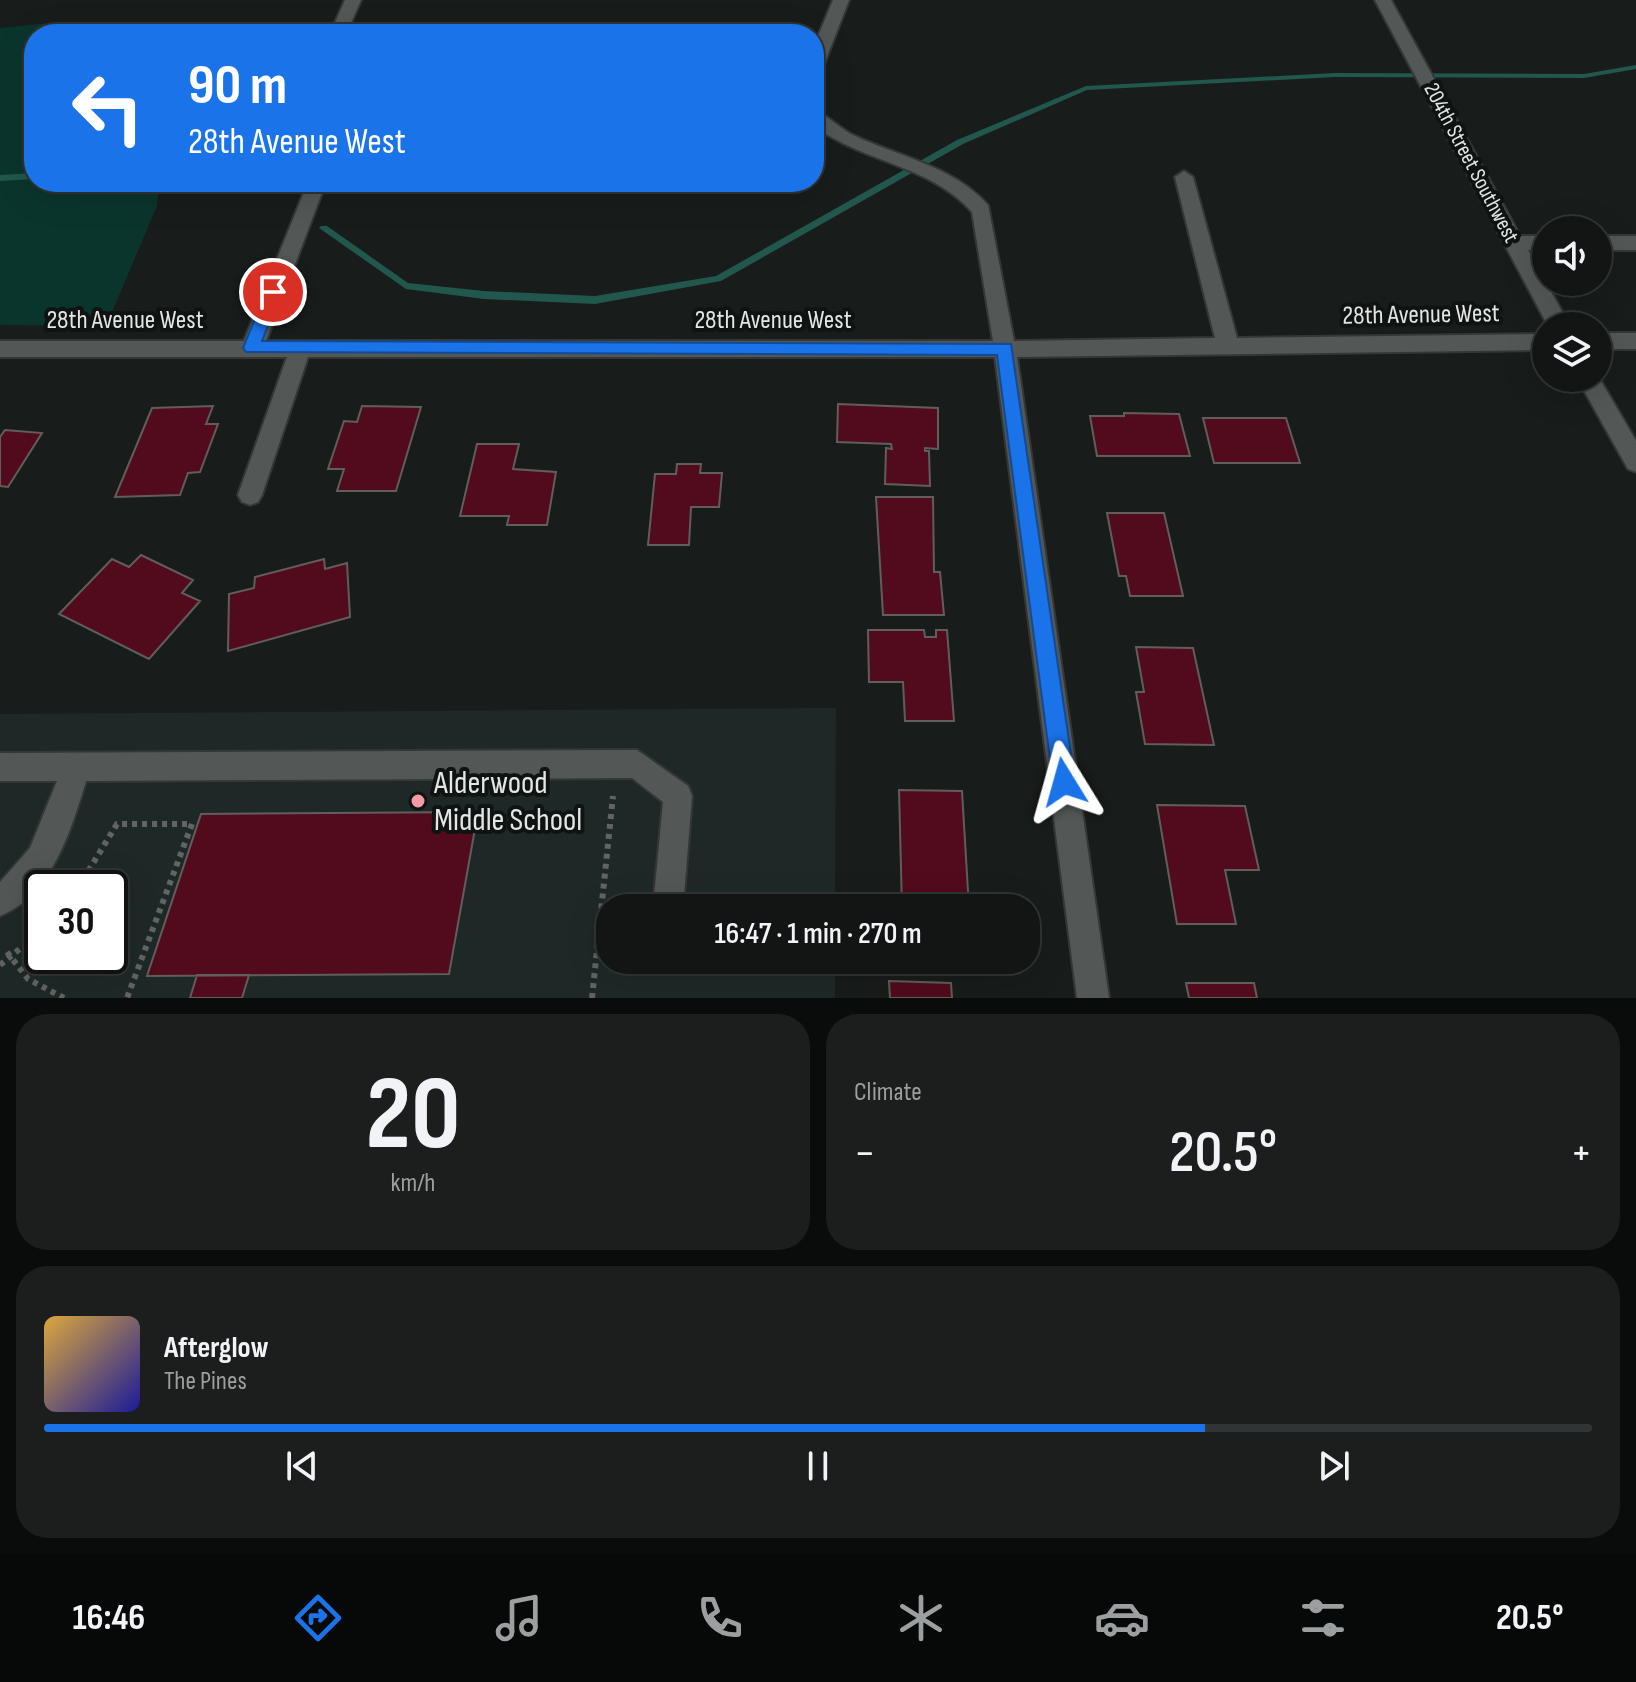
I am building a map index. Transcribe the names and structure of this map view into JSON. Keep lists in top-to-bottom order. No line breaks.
{"streets":{"street":["204th Street Southwest","28th Avenue West"]},"places":["Alderwood Middle School"],"page":{"turn":["90 m","28th Avenue West"],"limit":"30","trip":"16:47 · 1 min · 270 m","tile":[["20","km/h"],"Climate"],"heat":["−","20.5°","+"],"song":["Afterglow","The Pines"],"tabs":["16:46","20.5°"]}}
